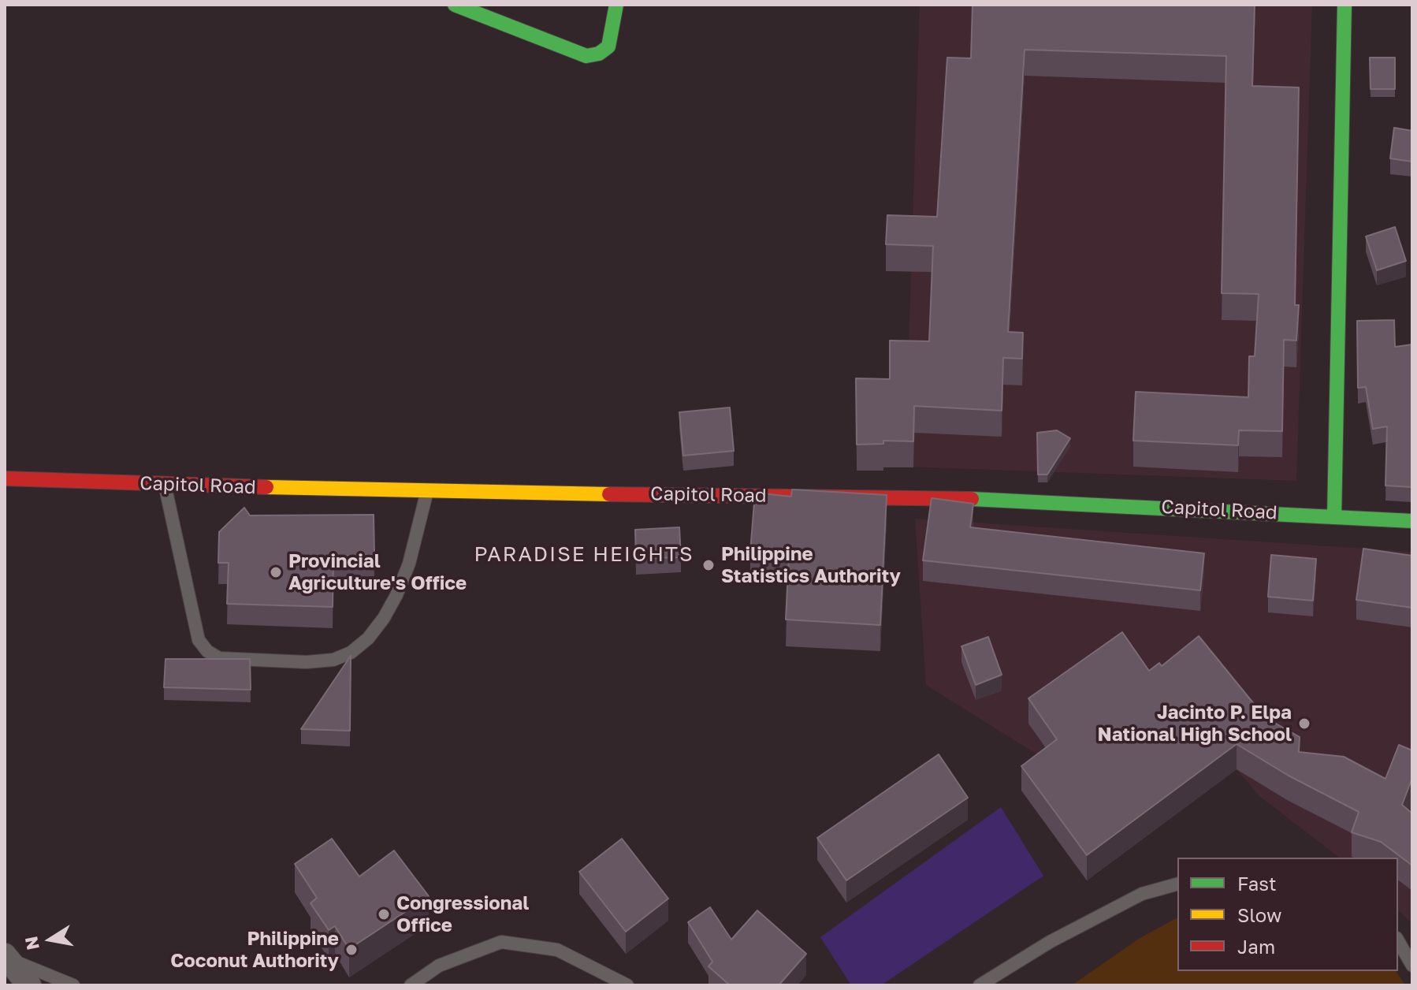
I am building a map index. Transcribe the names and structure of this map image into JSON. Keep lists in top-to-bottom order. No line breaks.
{"streets":{"main road":["Capitol Road"]},"districts":["PARADISE HEIGHTS"],"places":["Philippine Statistics Authority","Provincial Agriculture's Office","Jacinto P. Elpa National High School","Congressional Office","Philippine Coconut Authority"],"legend":["Fast","Slow","Jam"],"north":"left"}
